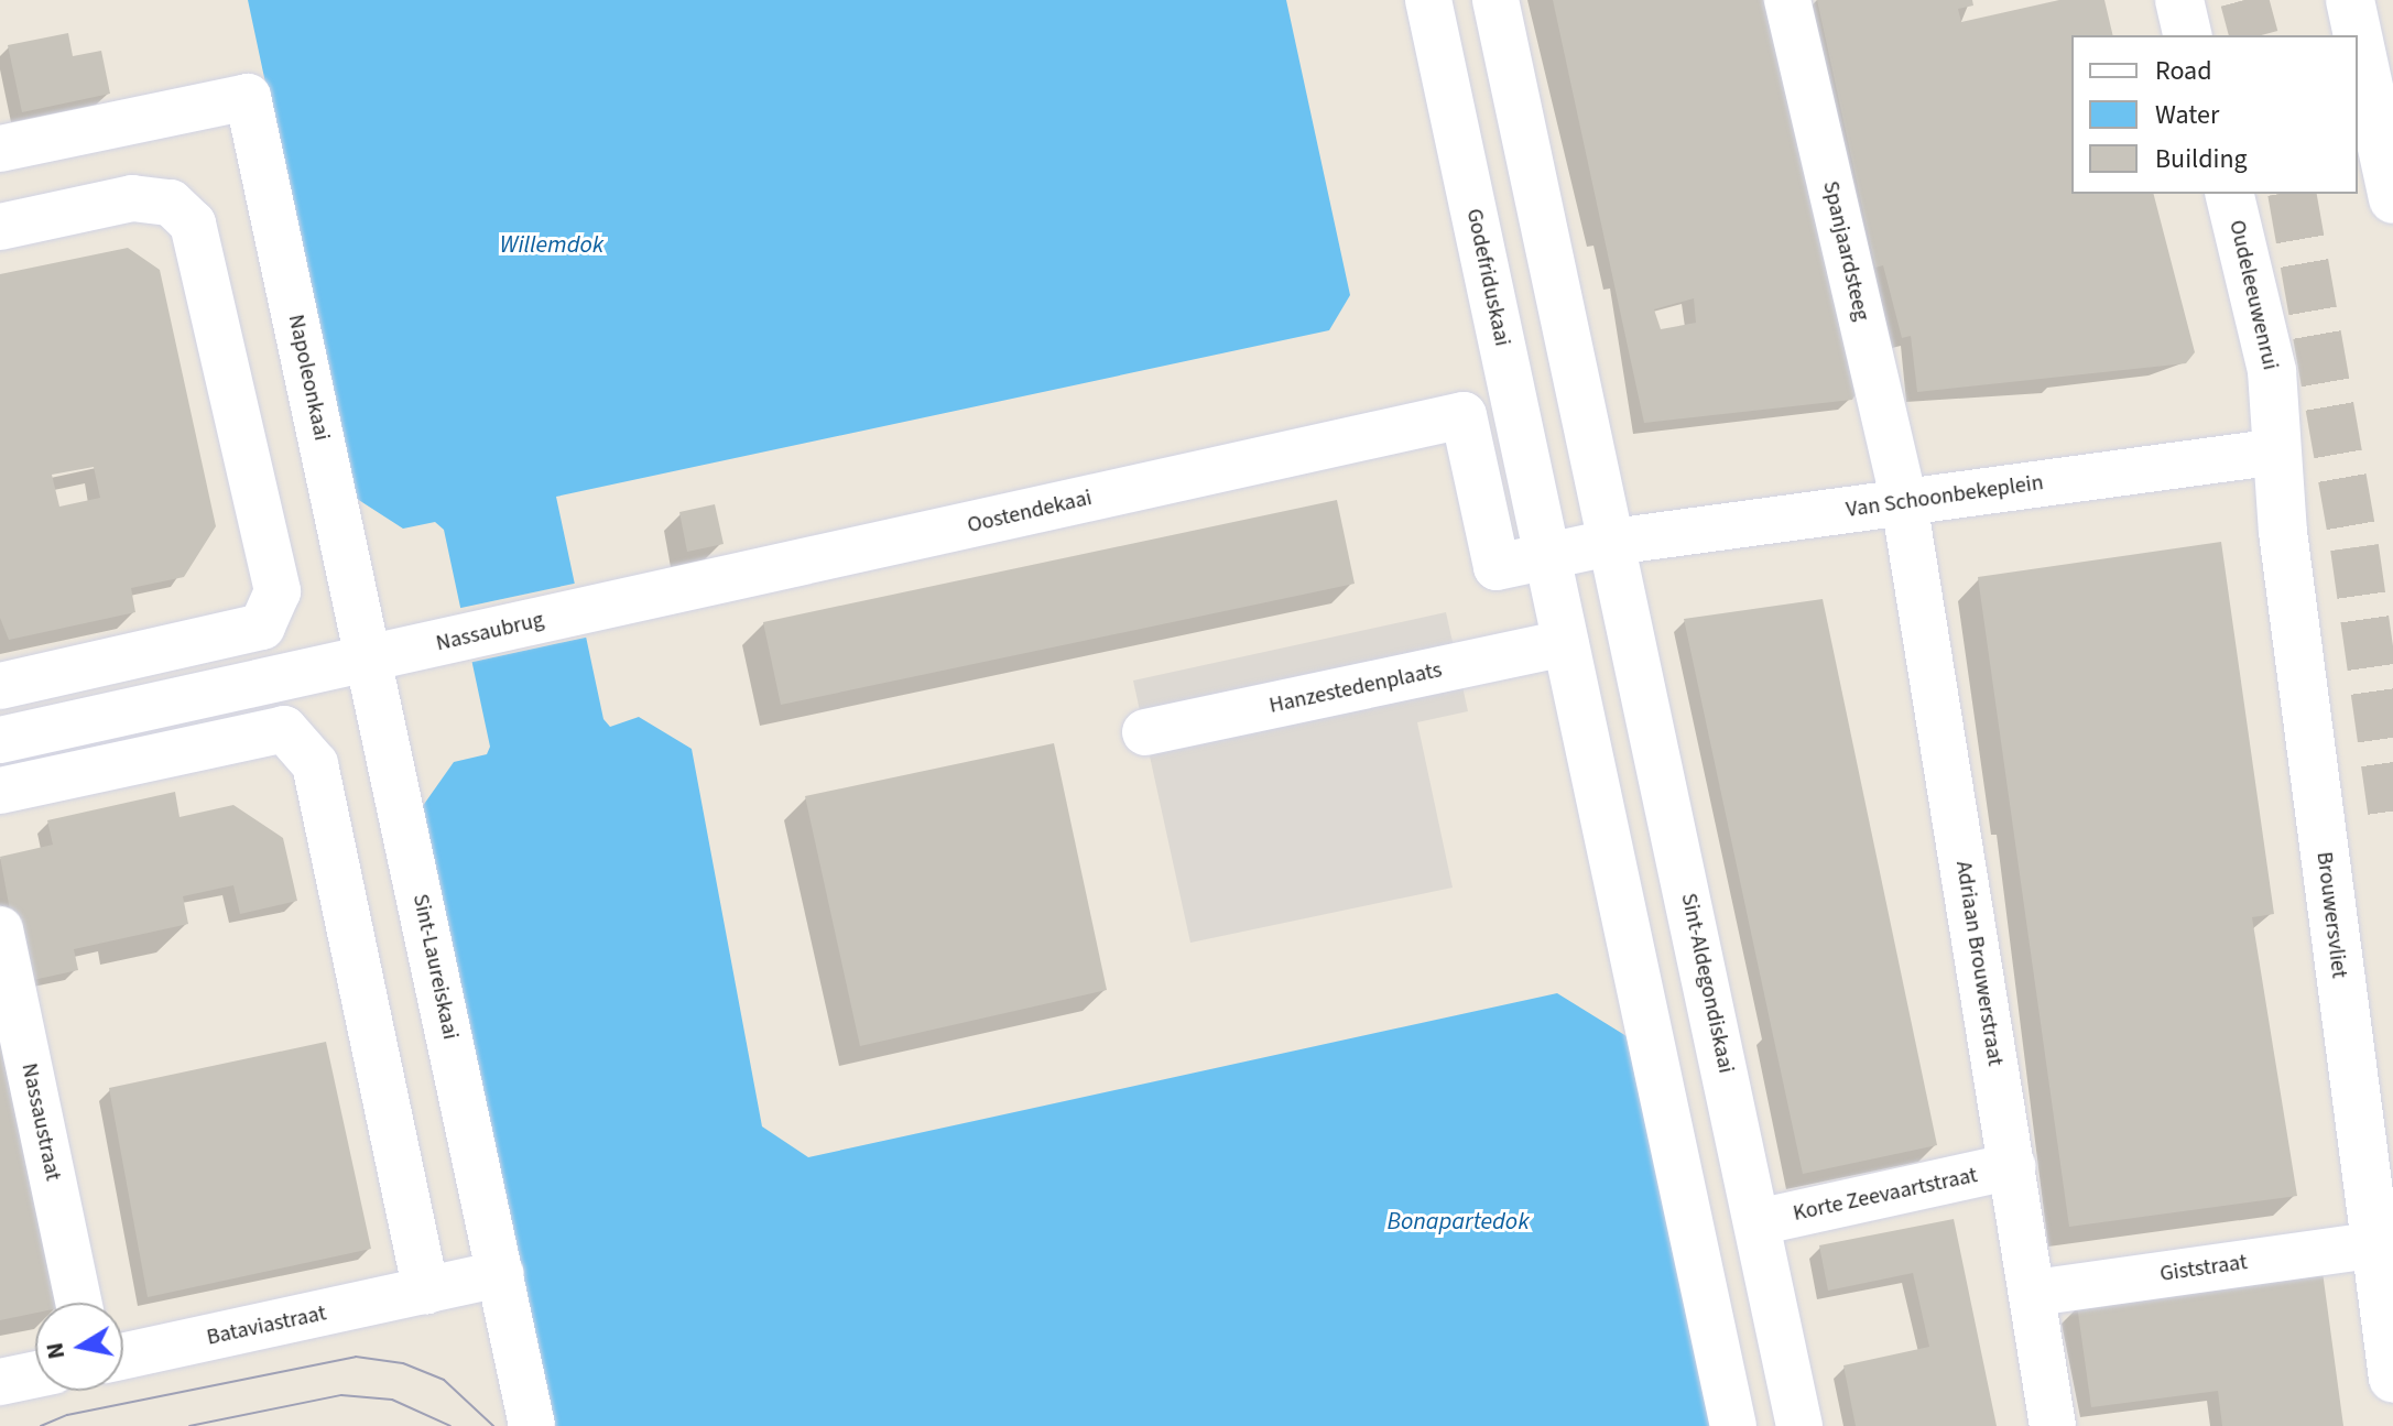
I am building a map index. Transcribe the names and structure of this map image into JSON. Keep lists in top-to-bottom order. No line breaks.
{"streets":{"street":["Spanjaardsteeg","Godefriduskaai","Oudeleeuwenrui","Napoleonkaai","Van Schoonbekeplein","Oostendekaai","Nassaubrug","Hanzestedenplaats","Brouwersvliet","Adriaan Brouwerstraat","Sint-Laureiskaai","Sint-Aldegondiskaai","Nassaustraat","Korte Zeevaartstraat","Giststraat","Bataviastraat"]},"crossings":[["Spanjaardsteeg","Van Schoonbekeplein"],["Spanjaardsteeg","Adriaan Brouwerstraat"],["Godefriduskaai","Oostendekaai"],["Oudeleeuwenrui","Van Schoonbekeplein"],["Oudeleeuwenrui","Brouwersvliet"],["Napoleonkaai","Nassaubrug"],["Napoleonkaai","Sint-Laureiskaai"],["Van Schoonbekeplein","Brouwersvliet"],["Van Schoonbekeplein","Adriaan Brouwerstraat"],["Van Schoonbekeplein","Sint-Aldegondiskaai"],["Oostendekaai","Nassaubrug"],["Nassaubrug","Sint-Laureiskaai"],["Brouwersvliet","Giststraat"],["Adriaan Brouwerstraat","Korte Zeevaartstraat"],["Adriaan Brouwerstraat","Giststraat"],["Sint-Aldegondiskaai","Korte Zeevaartstraat"]],"water":["Willemdok","Bonapartedok"],"legend":["Road","Water","Building"],"north":"left"}
